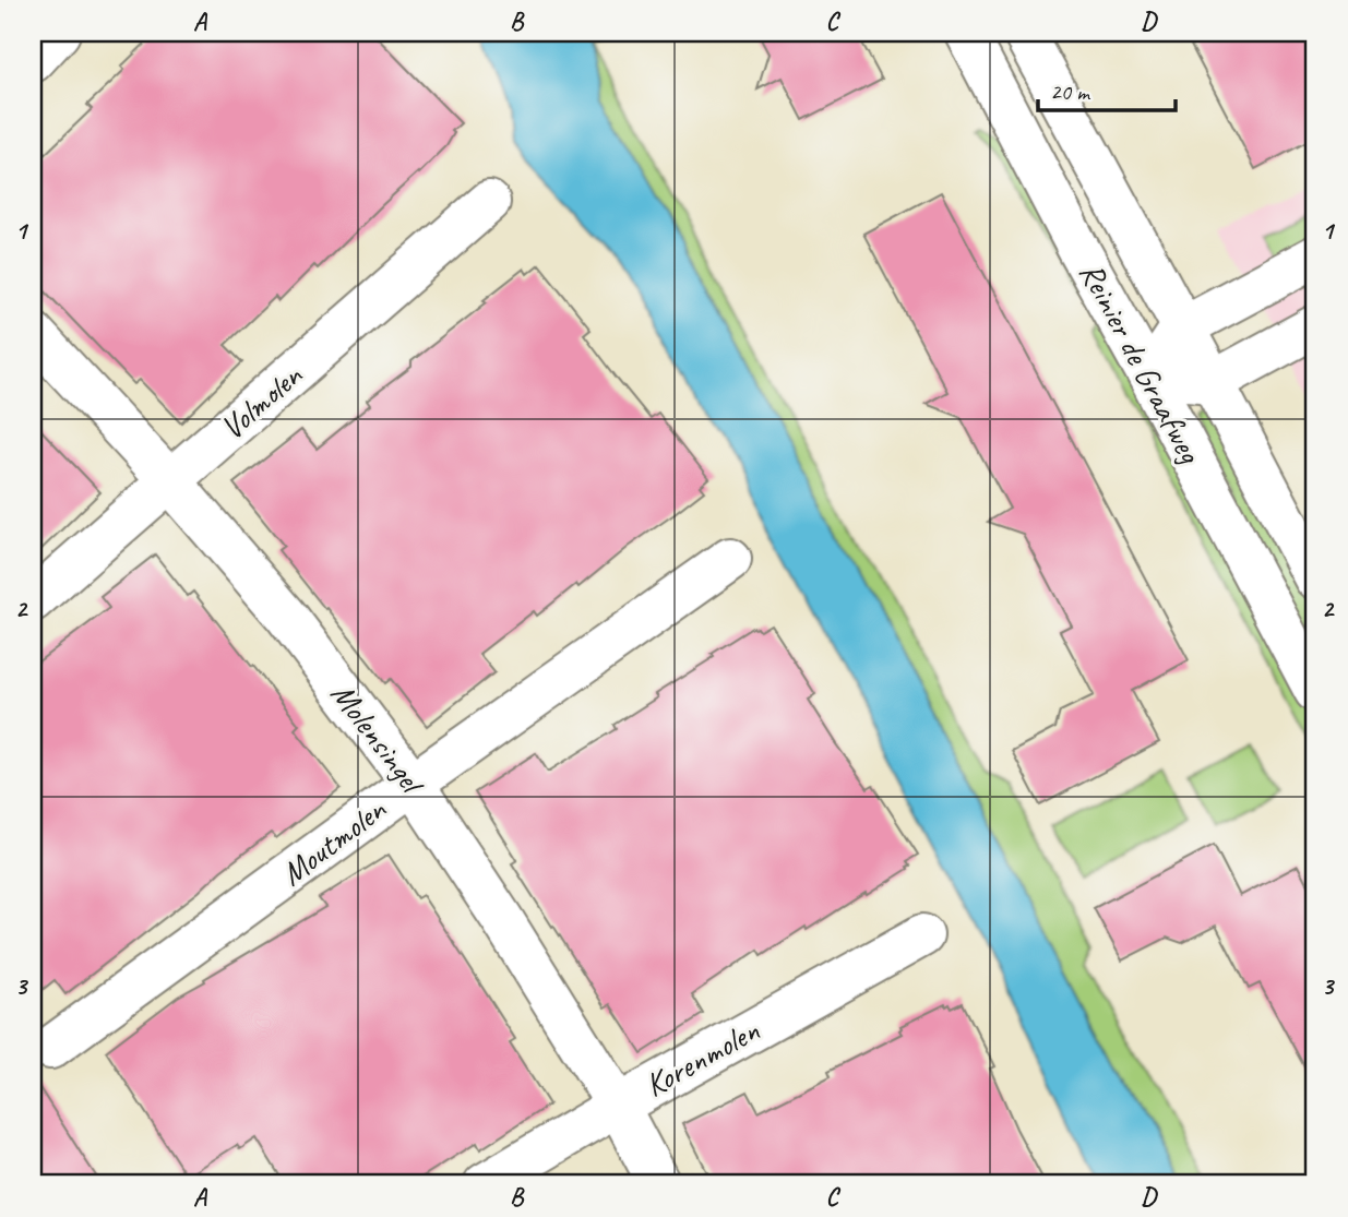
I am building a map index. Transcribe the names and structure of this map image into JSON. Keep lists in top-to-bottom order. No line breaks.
{"streets":{"street":["Reinier de Graafweg","Volmolen","Molensingel","Moutmolen","Korenmolen"]},"crossings":[["Volmolen","Molensingel"],["Molensingel","Moutmolen"],["Molensingel","Korenmolen"]],"scale_bar":"20 m","grid":{"columns":["A","B","C","D"],"rows":["1","2","3"]}}
